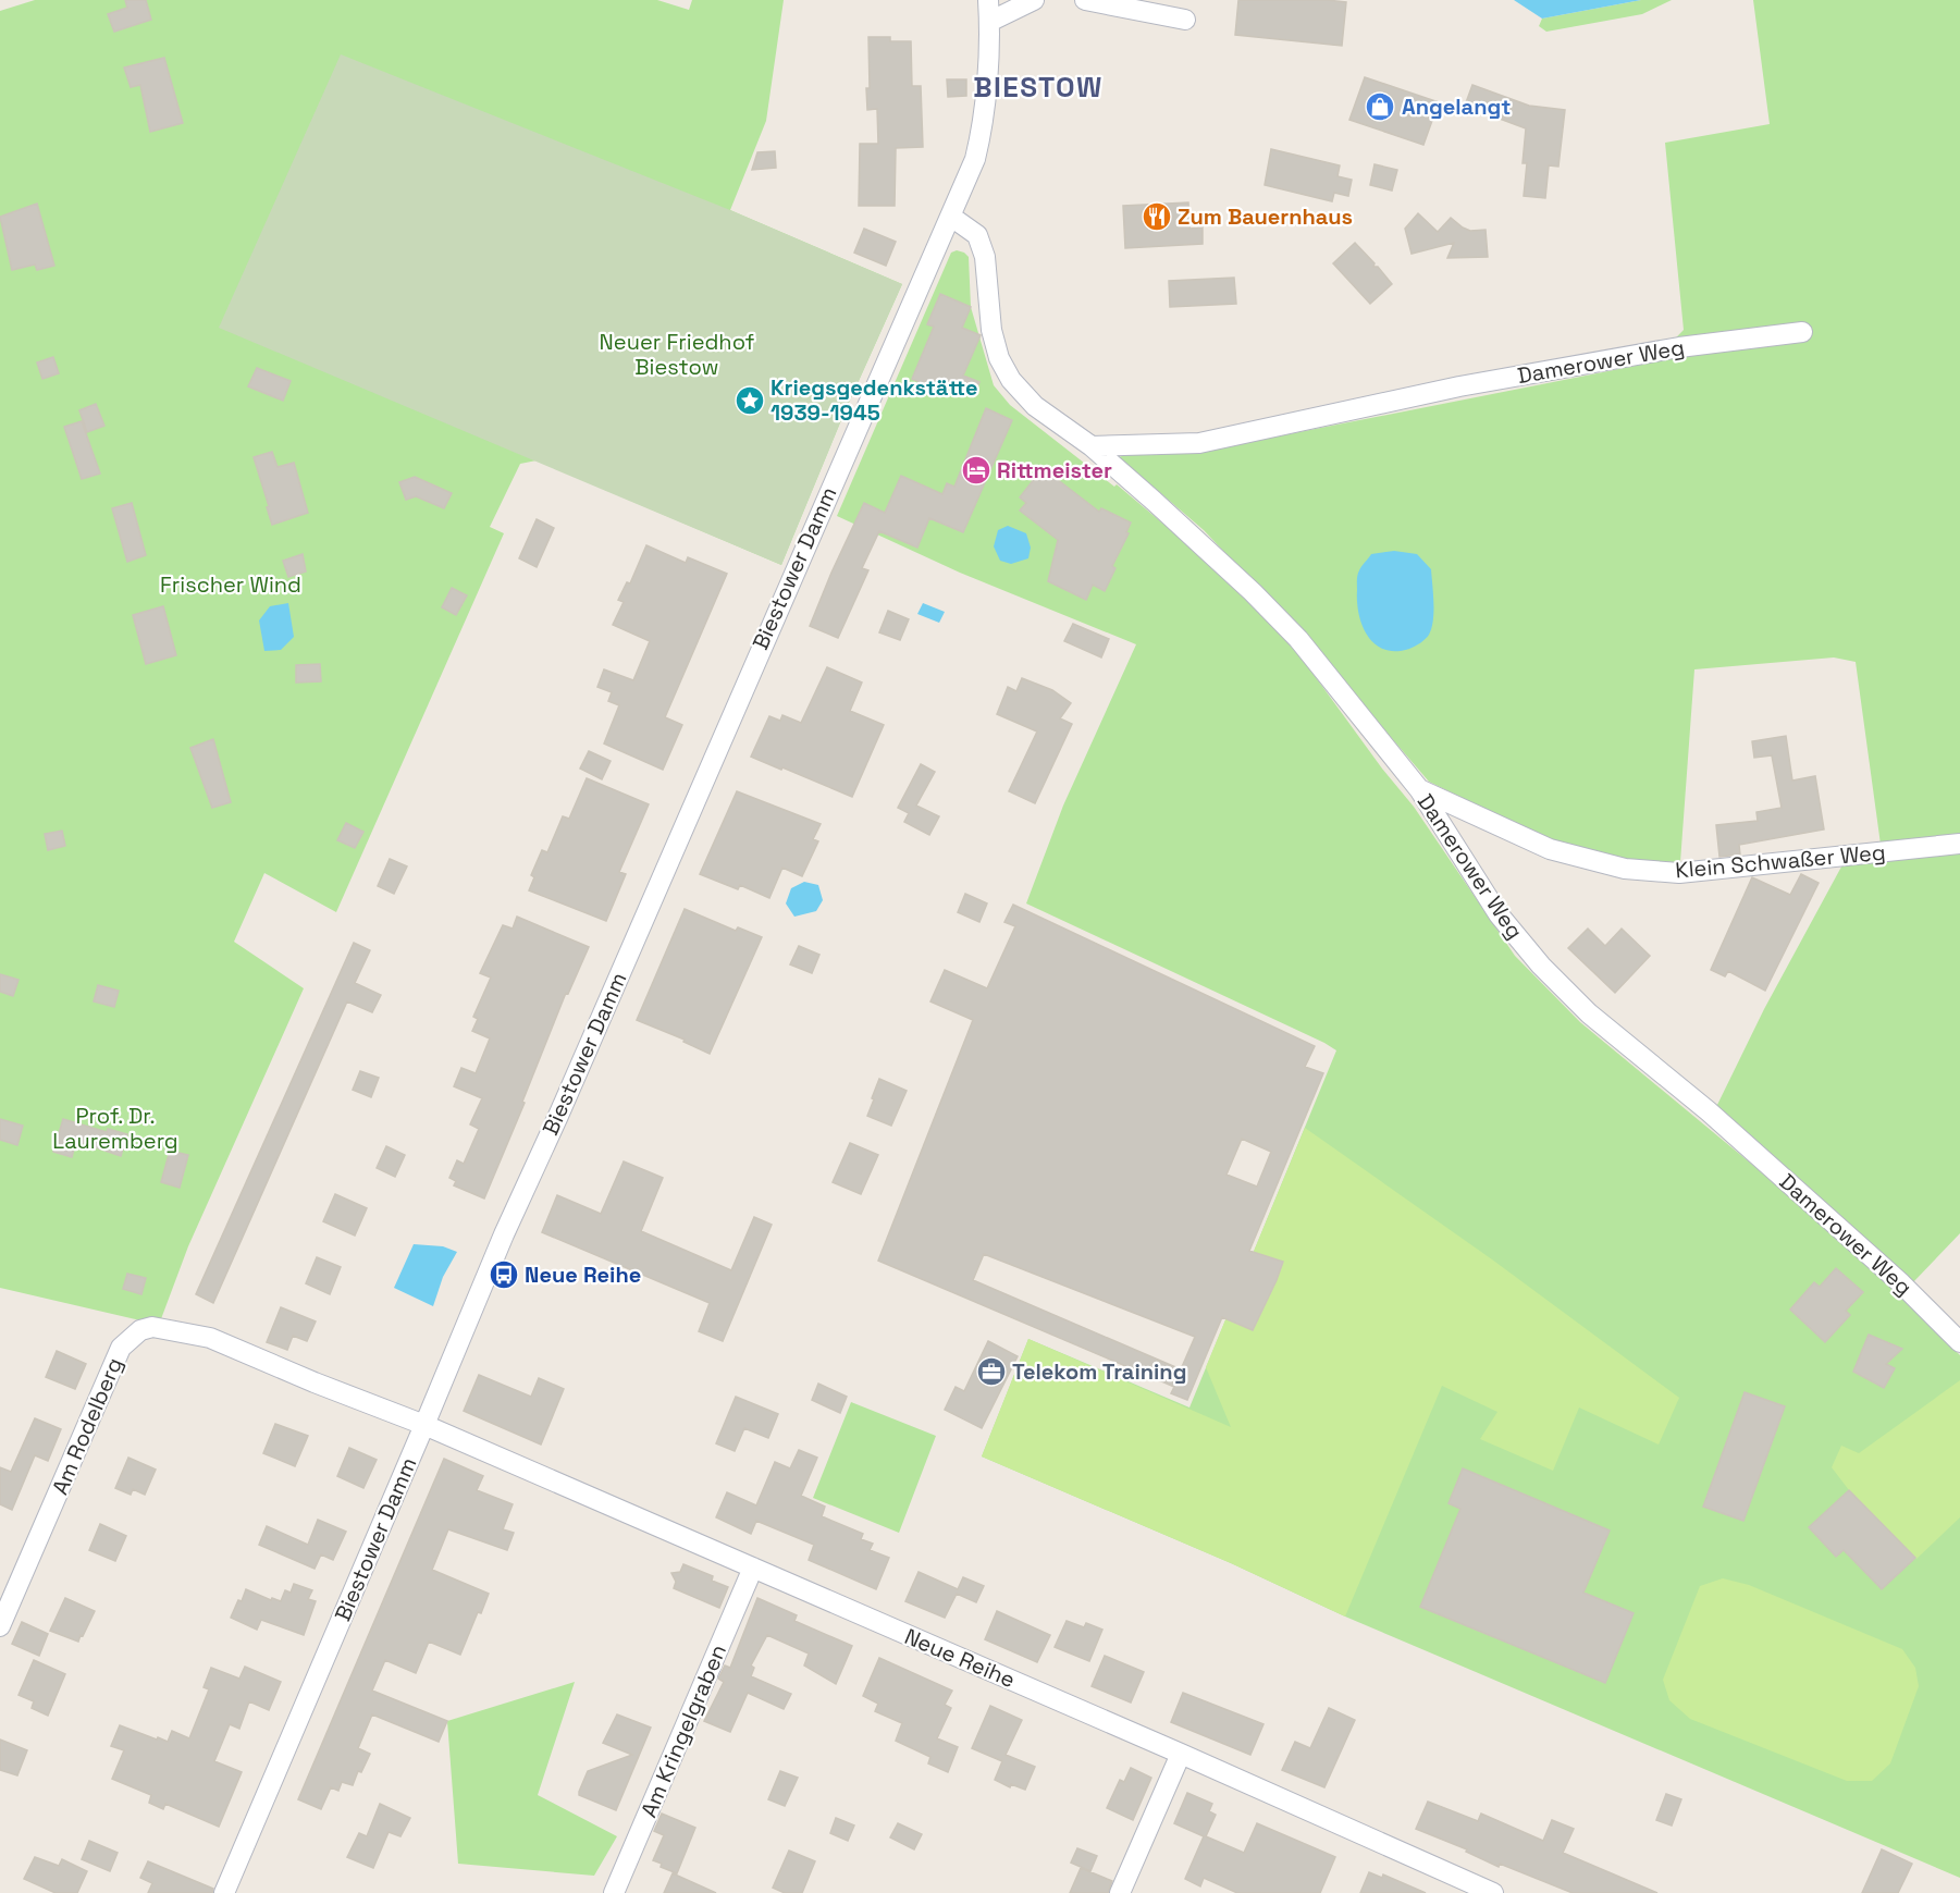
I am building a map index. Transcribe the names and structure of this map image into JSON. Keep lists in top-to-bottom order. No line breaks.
{"streets":{"street":["Damerower Weg","Biestower Damm","Klein Schwaßer Weg","Am Rodelberg","Neue Reihe","Am Kringelgraben"]},"crossings":[["Damerower Weg","Biestower Damm"],["Damerower Weg","Klein Schwaßer Weg"],["Biestower Damm","Am Rodelberg"],["Biestower Damm","Neue Reihe"],["Am Rodelberg","Neue Reihe"],["Neue Reihe","Am Kringelgraben"]],"districts":["BIESTOW"],"parks":["Neuer Friedhof Biestow","Frischer Wind","Prof. Dr. Lauremberg"],"places":{"shop":["Angelangt"],"restaurant":["Zum Bauernhaus"],"place":["Kriegsgedenkstätte 1939-1945"],"hotel":["Rittmeister"],"bus stop":["Neue Reihe"],"office":["Telekom Training"]}}
